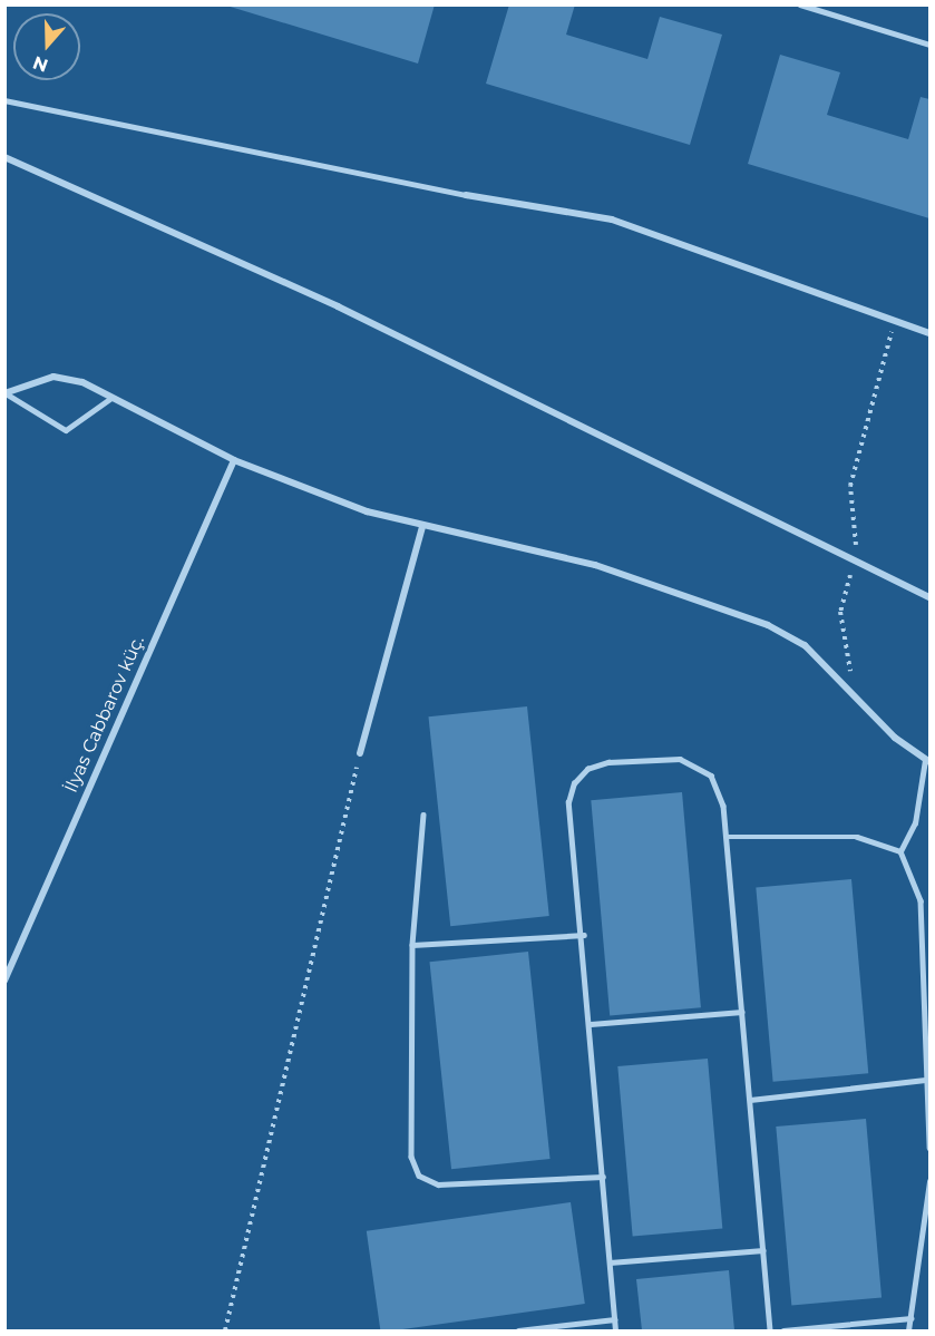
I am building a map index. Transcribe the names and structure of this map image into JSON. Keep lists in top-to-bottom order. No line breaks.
{"streets":{"street":["İlyas Cabbarov küç."]},"north":"bottom"}
